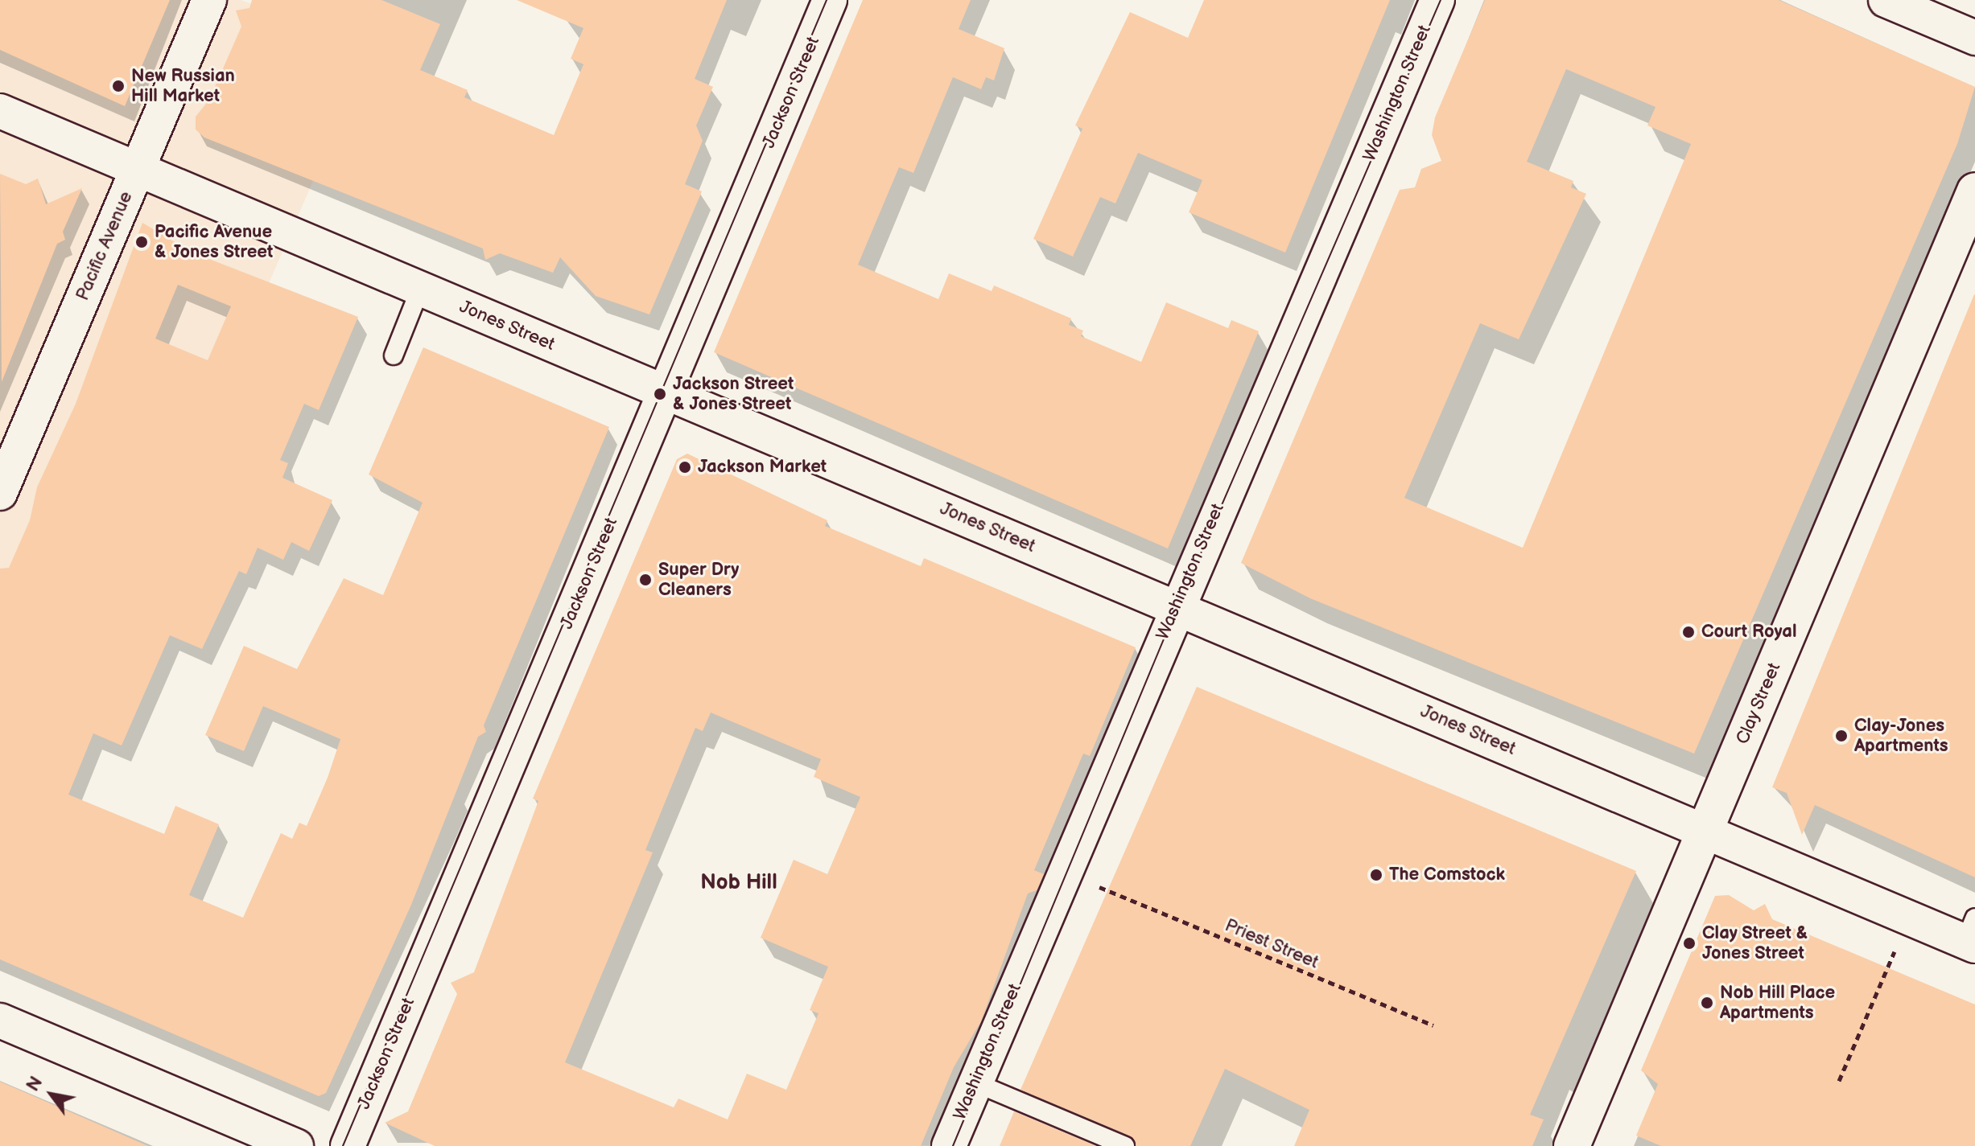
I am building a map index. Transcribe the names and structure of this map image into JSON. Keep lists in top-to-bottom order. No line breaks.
{"streets":{"street":["Jackson Street","Washington Street","Pacific Avenue","Jones Street","Clay Street"],"path":["Priest Street"]},"crossings":[["Jackson Street","Jones Street"],["Washington Street","Jones Street"],["Pacific Avenue","Jones Street"],["Jones Street","Clay Street"]],"districts":["Nob Hill"],"places":["New Russian Hill Market","Pacific Avenue & Jones Street","Jackson Street & Jones Street","Jackson Market","Super Dry Cleaners","Court Royal","Clay-Jones Apartments","The Comstock","Clay Street & Jones Street","Nob Hill Place Apartments"],"north":"top left"}
